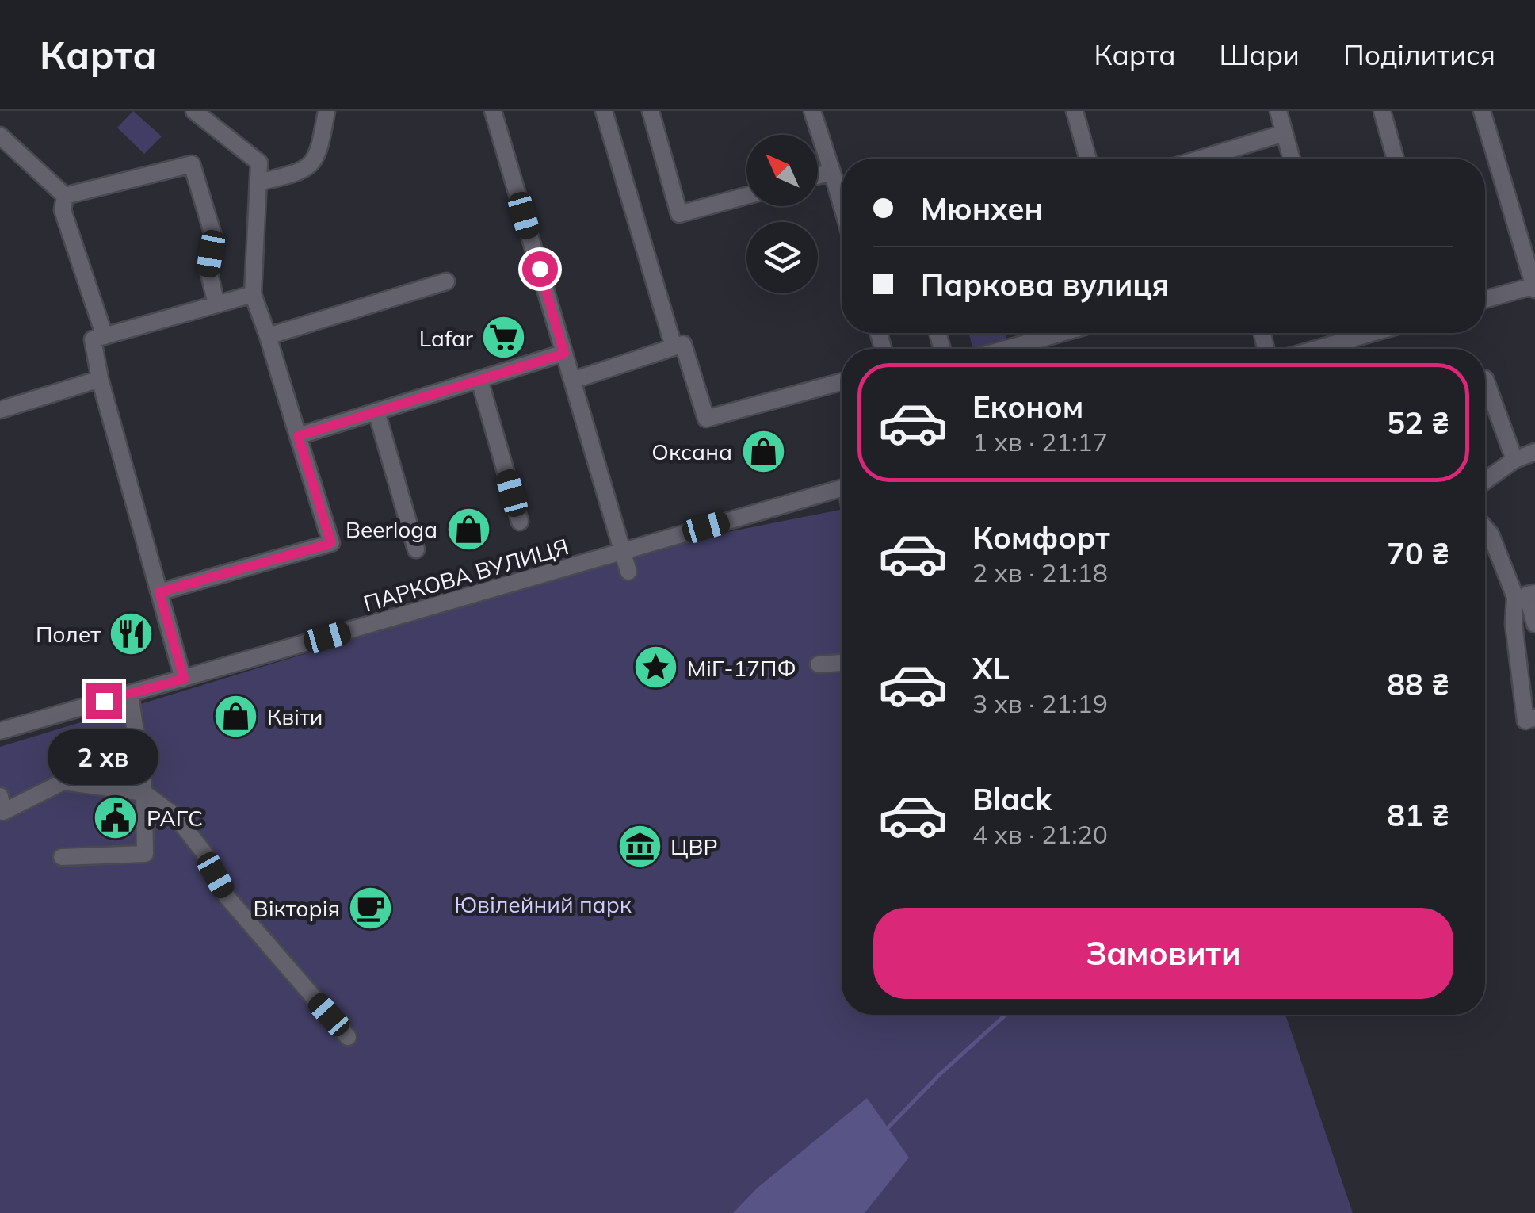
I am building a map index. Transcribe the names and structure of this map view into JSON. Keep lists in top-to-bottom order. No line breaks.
{"streets":{"street":["ПАРКОВА ВУЛИЦЯ"]},"parks":["Ювілейний парк"],"places":{"supermarket":["Lafar"],"shop":["Оксана","Beerloga","Квіти"],"restaurant":["Полет"],"place":["МіГ-17ПФ"],"public building":["РАГС"],"museum":["ЦВР"],"cafe":["Вікторія"]},"north":"top left","page":{"header":"Карта","nav":["Карта","Шари","Поділитися"],"banner":["Мюнхен","Паркова вулиця"],"list":[{"name":"Економ","note":"1 хв · 21:17","value":"52 ₴"},{"name":"Комфорт","note":"2 хв · 21:18","value":"70 ₴"},{"name":"XL","note":"3 хв · 21:19","value":"88 ₴"},{"name":"Black","note":"4 хв · 21:20","value":"81 ₴"}],"bubble":"2 хв","buttons":"Замовити"}}
